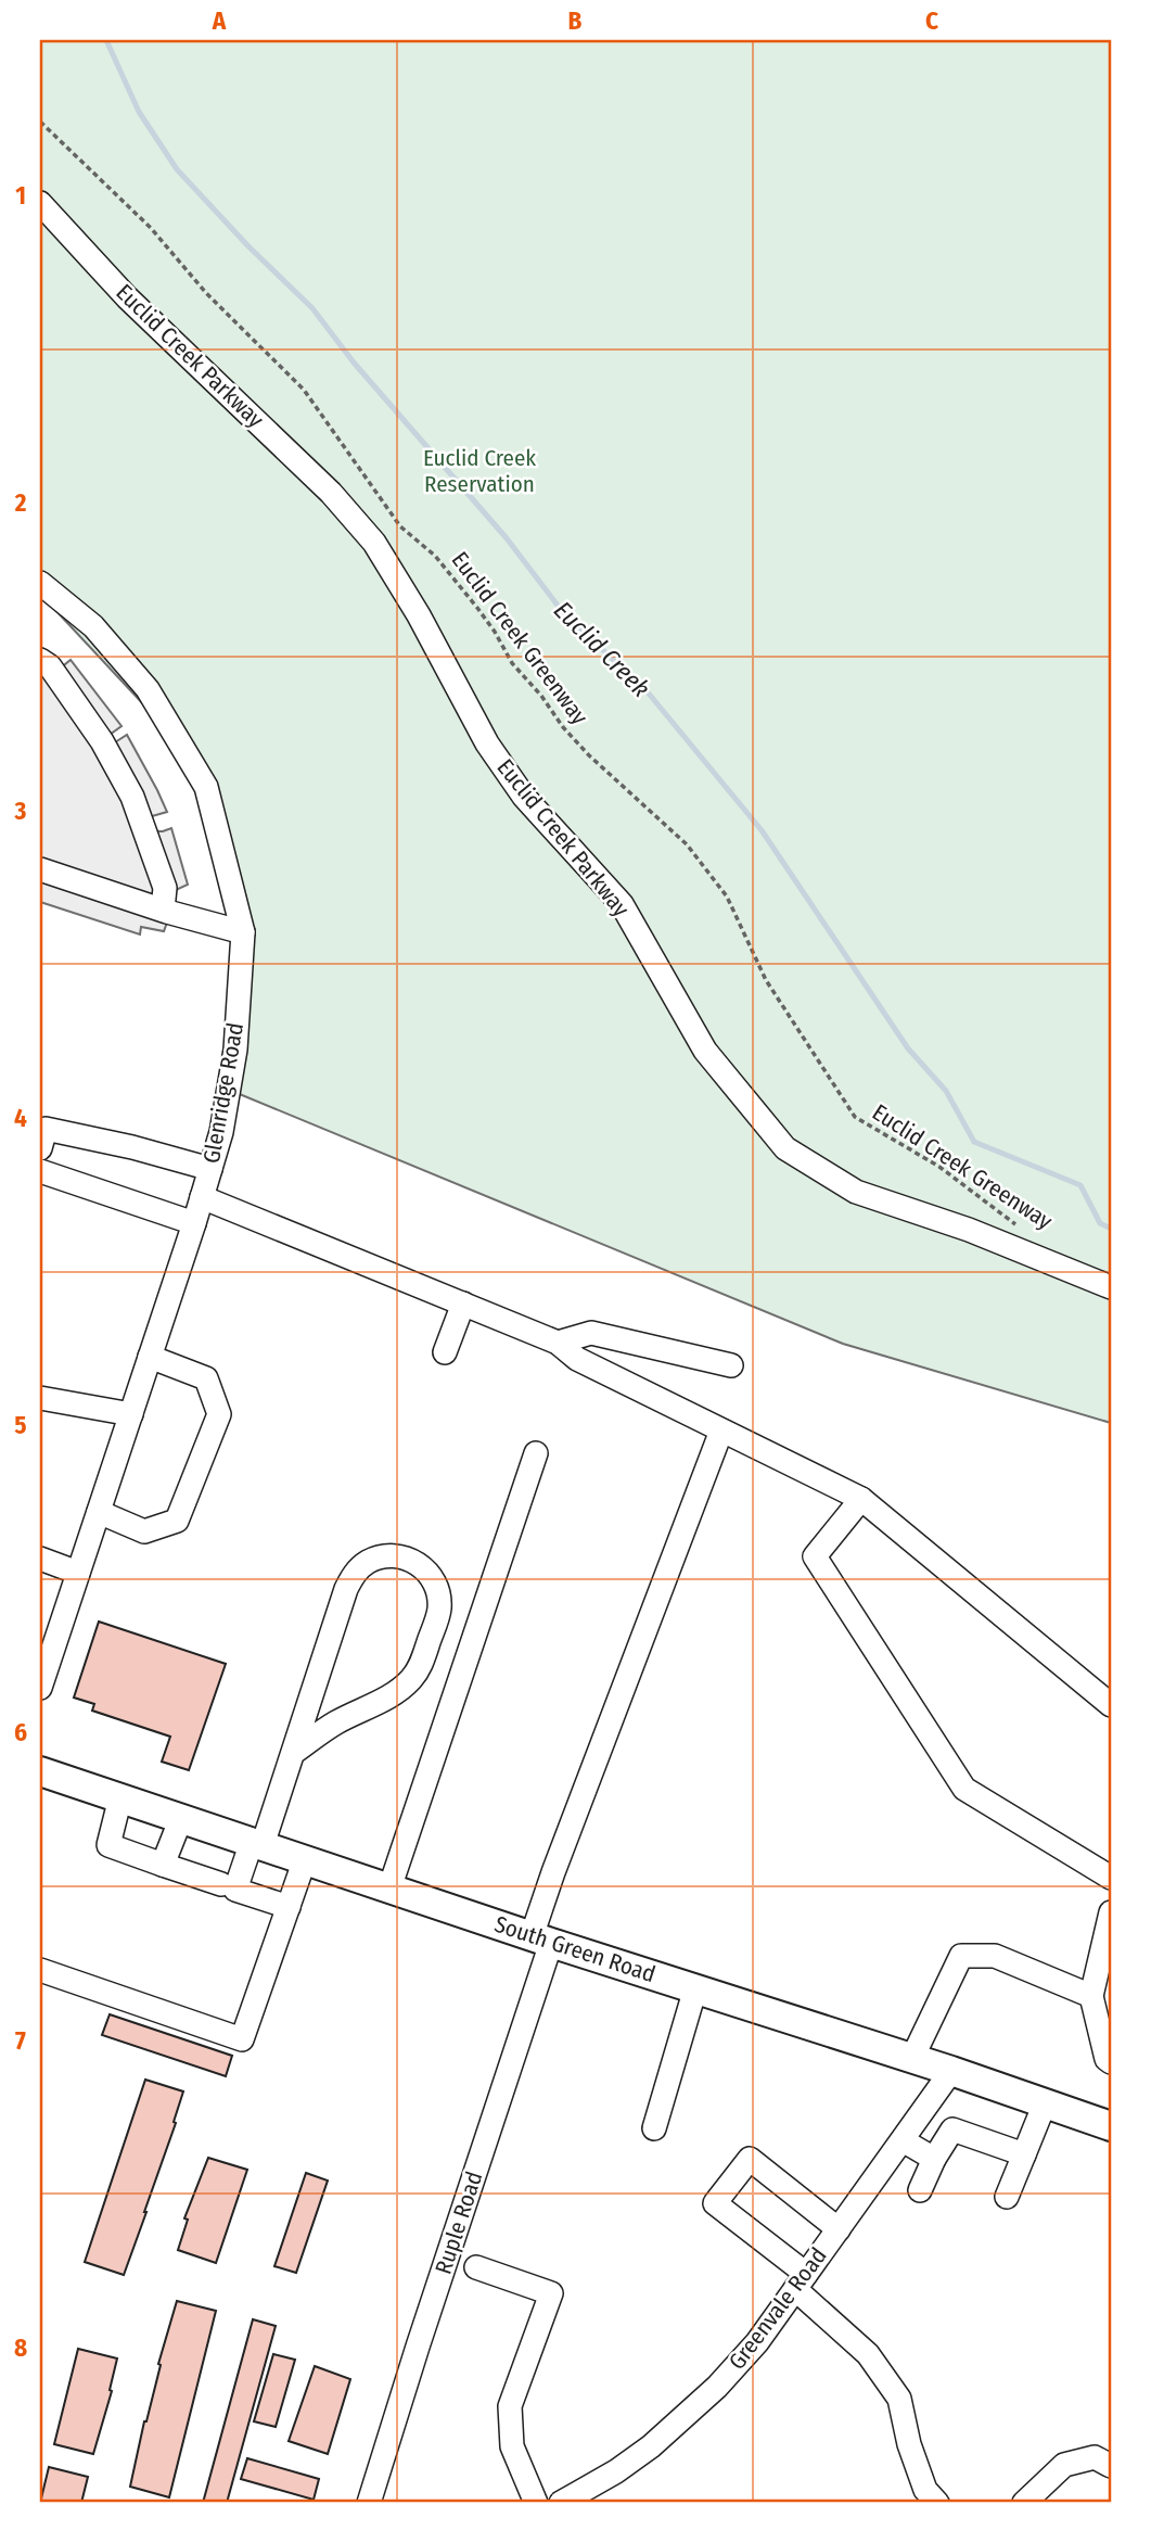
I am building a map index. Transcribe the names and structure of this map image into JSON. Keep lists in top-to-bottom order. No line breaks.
{"streets":{"main road":["South Green Road"],"street":["Euclid Creek Parkway","Glenridge Road","Ruple Road","Greenvale Road"],"path":["Euclid Creek Greenway"]},"crossings":[["South Green Road","Ruple Road"],["South Green Road","Greenvale Road"]],"water":["Euclid Creek"],"parks":["Euclid Creek Reservation"],"grid":{"columns":["A","B","C"],"rows":["1","2","3","4","5","6","7","8"]}}
